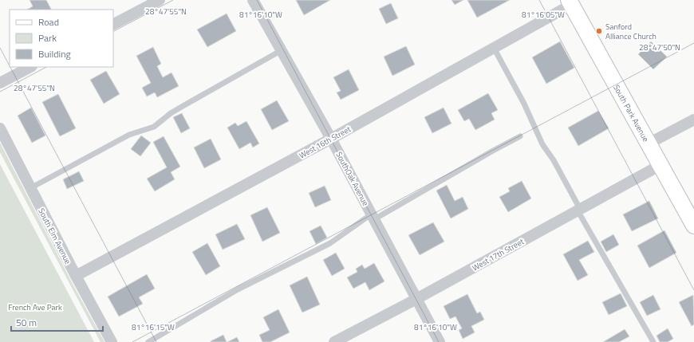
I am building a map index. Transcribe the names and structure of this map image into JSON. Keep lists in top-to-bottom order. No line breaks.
{"streets":{"street":["South Park Avenue","West 16th Street","SouthOak Avenue","South Elm Avenue","West 17th Street"]},"crossings":[["South Park Avenue","West 16th Street"],["South Park Avenue","West 17th Street"],["West 16th Street","SouthOak Avenue"],["West 16th Street","South Elm Avenue"],["SouthOak Avenue","West 17th Street"]],"parks":["French Ave Park"],"places":["Sanford Alliance Church"],"legend":["Road","Park","Building"],"scale_bar":"50 m","coordinates":["28°47'55\"N","81°16'10\"W","81°16'05\"W","28°47'50\"N","81°16'15\"W"]}
